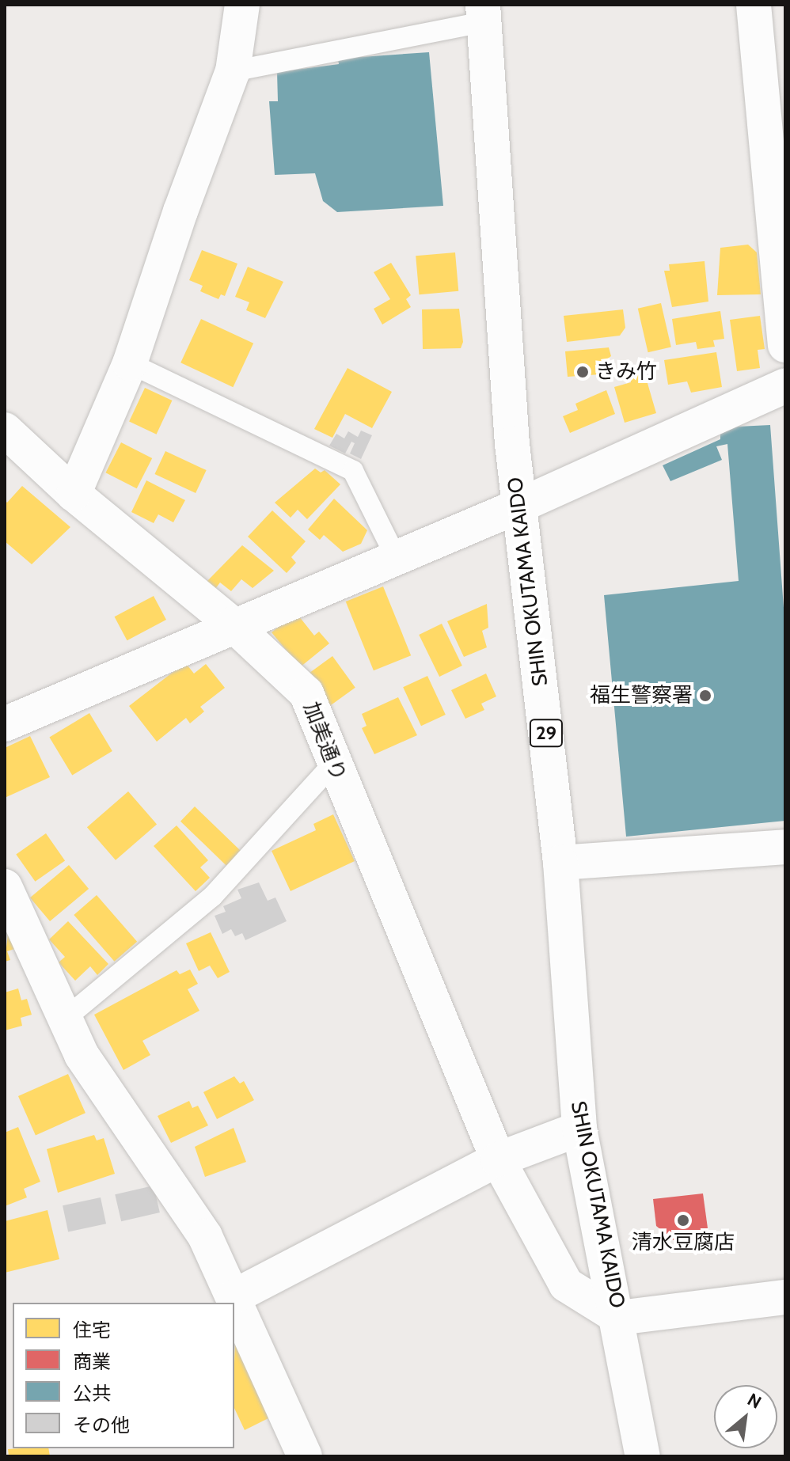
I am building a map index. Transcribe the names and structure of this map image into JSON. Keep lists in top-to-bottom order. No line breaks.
{"streets":{"street":["SHIN OKUTAMA KAIDO","29","加美通り"]},"crossings":[["SHIN OKUTAMA KAIDO","加美通り"]],"places":["きみ竹","福生警察署","清水豆腐店"],"legend":["住宅","商業","公共","その他"],"north":"top right"}
